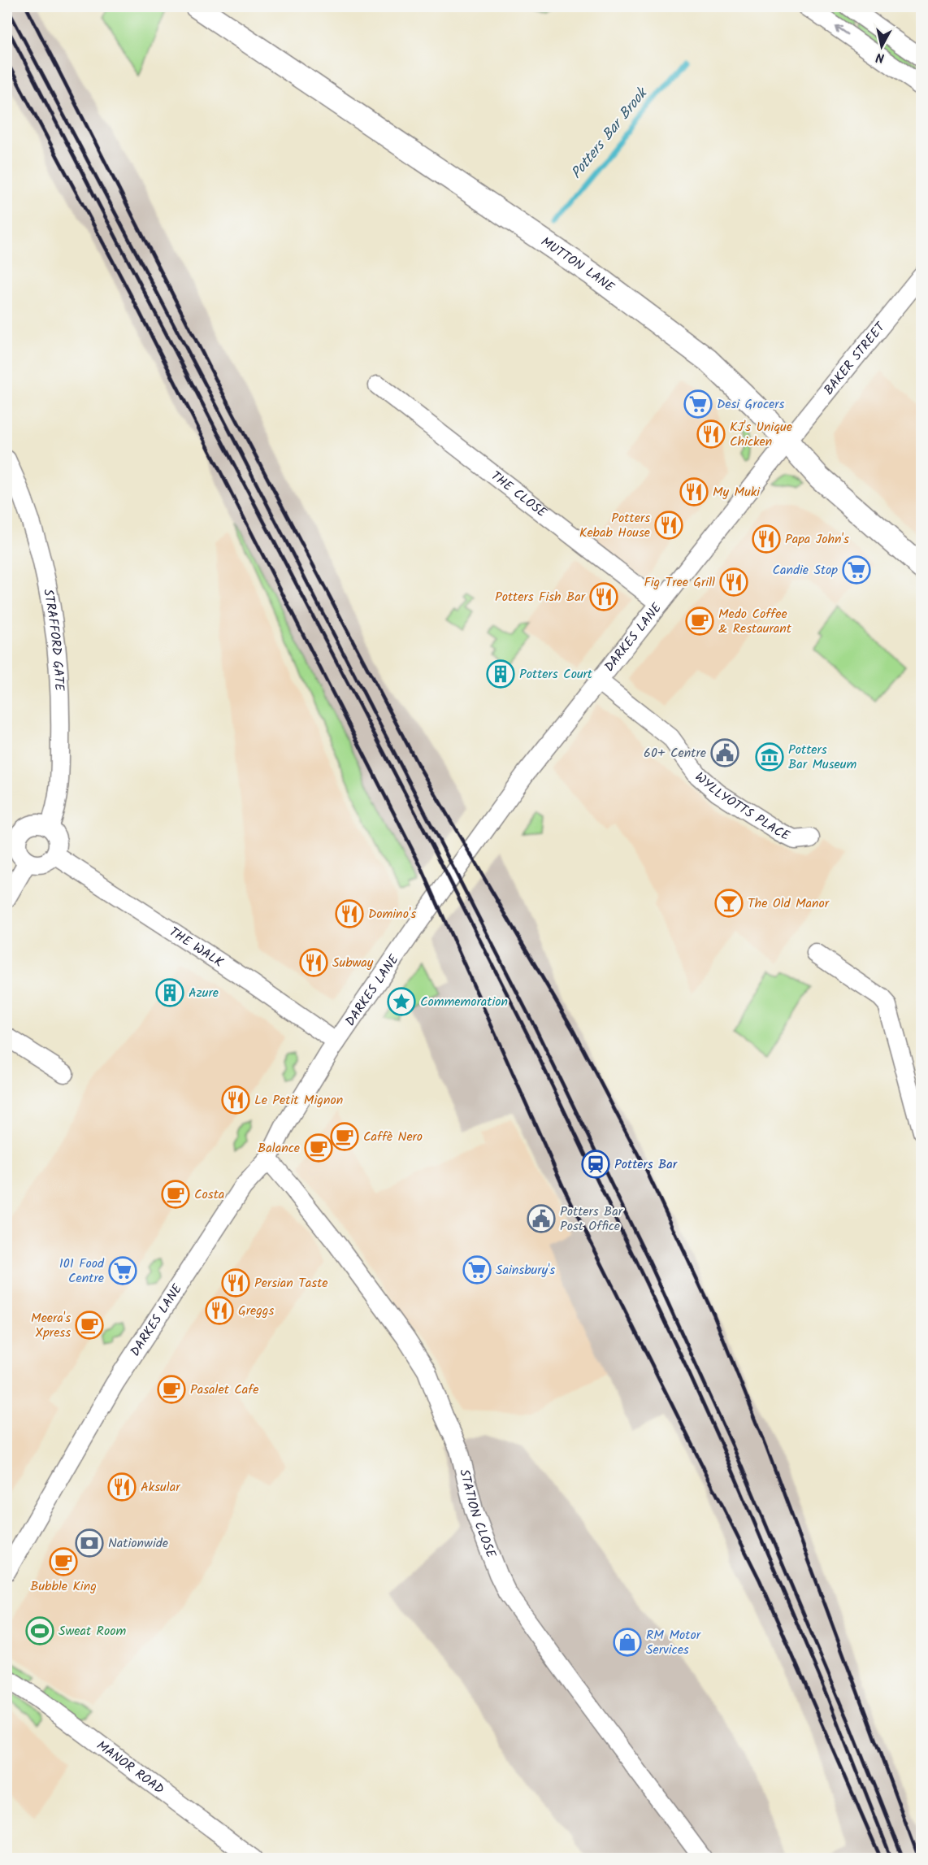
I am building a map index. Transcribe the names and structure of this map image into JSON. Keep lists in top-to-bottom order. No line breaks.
{"streets":{"main road":["MUTTON LANE"],"street":["BAKER STREET","THE CLOSE","DARKES LANE","STRAFFORD GATE","WYLLYOTTS PLACE","THE WALK","STATION CLOSE","MANOR ROAD"]},"crossings":[["MUTTON LANE","BAKER STREET"],["MUTTON LANE","DARKES LANE"],["BAKER STREET","DARKES LANE"],["THE CLOSE","DARKES LANE"],["DARKES LANE","WYLLYOTTS PLACE"],["DARKES LANE","THE WALK"],["DARKES LANE","STATION CLOSE"],["STRAFFORD GATE","THE WALK"]],"water":["Potters Bar Brook"],"places":{"supermarket":["Desi Grocers","Candie Stop","Sainsbury's","101 Food Centre"],"restaurant":["KJ's Unique Chicken","My Muki","Potters Kebab House","Papa John's","Fig Tree Grill","Potters Fish Bar","Domino's","Subway","Le Petit Mignon","Persian Taste","Greggs","Aksular"],"cafe":["Medo Coffee & Restaurant","Caffè Nero","Balance","Costa","Meera's Xpress","Pasalet Cafe","Bubble King"],"building":["Potters Court","Azure"],"public building":["60+ Centre","Potters Bar Post Office"],"museum":["Potters Bar Museum"],"bar":["The Old Manor"],"place":["Commemoration"],"station":["Potters Bar"],"bank":["Nationwide"],"sports":["Sweat Room"],"shop":["RM Motor Services"]},"north":"bottom"}
